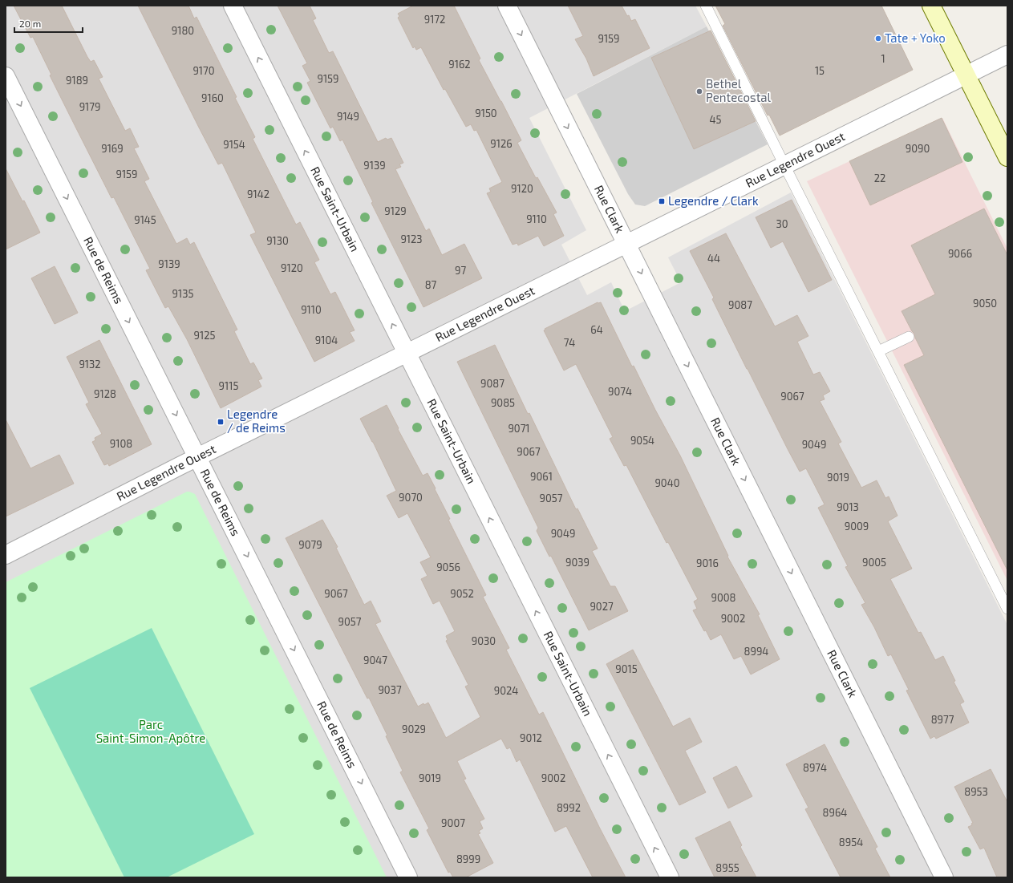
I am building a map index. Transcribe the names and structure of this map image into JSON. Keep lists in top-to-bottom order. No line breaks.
{"streets":{"street":["Rue Legendre Ouest","Rue Saint-Urbain","Rue Clark","Rue de Reims"]},"crossings":[["Rue Legendre Ouest","Rue Saint-Urbain"],["Rue Legendre Ouest","Rue Clark"],["Rue Legendre Ouest","Rue de Reims"]],"one_way":["Rue Saint-Urbain","Rue Clark","Rue de Reims"],"parks":["Parc Saint-Simon-Apôtre"],"places":{"other":["Tate + Yoko","Bethel Pentecostal"],"transit":["Legendre / Clark","Legendre / de Reims"]},"house_numbers":["9172","9180","9159","1","9162","9170","15","9159","9189","9160","9179","9150","9149","45","9126","9154","9169","9090","9139","9159","22","9120","9142","9129","9110","9145","30","9123","9130","9066","44","9139","9120","97","87","9135","9050","9087","9110","64","9125","9104","74","9132","9087","9115","9074","9128","9067","9085","9071","9054","9108","9049","9067","9061","9019","9040","9070","9057","9013","9009","9049","9079","9039","9005","9016","9056","9067","9052","9008","9027","9002","9057","9030","8994","9047","9015","9037","9024","8977","9029","9012","8974","9019","9002","8953","8992","8964","9007","8954","8999","8955"],"scale_bar":"20 m"}
